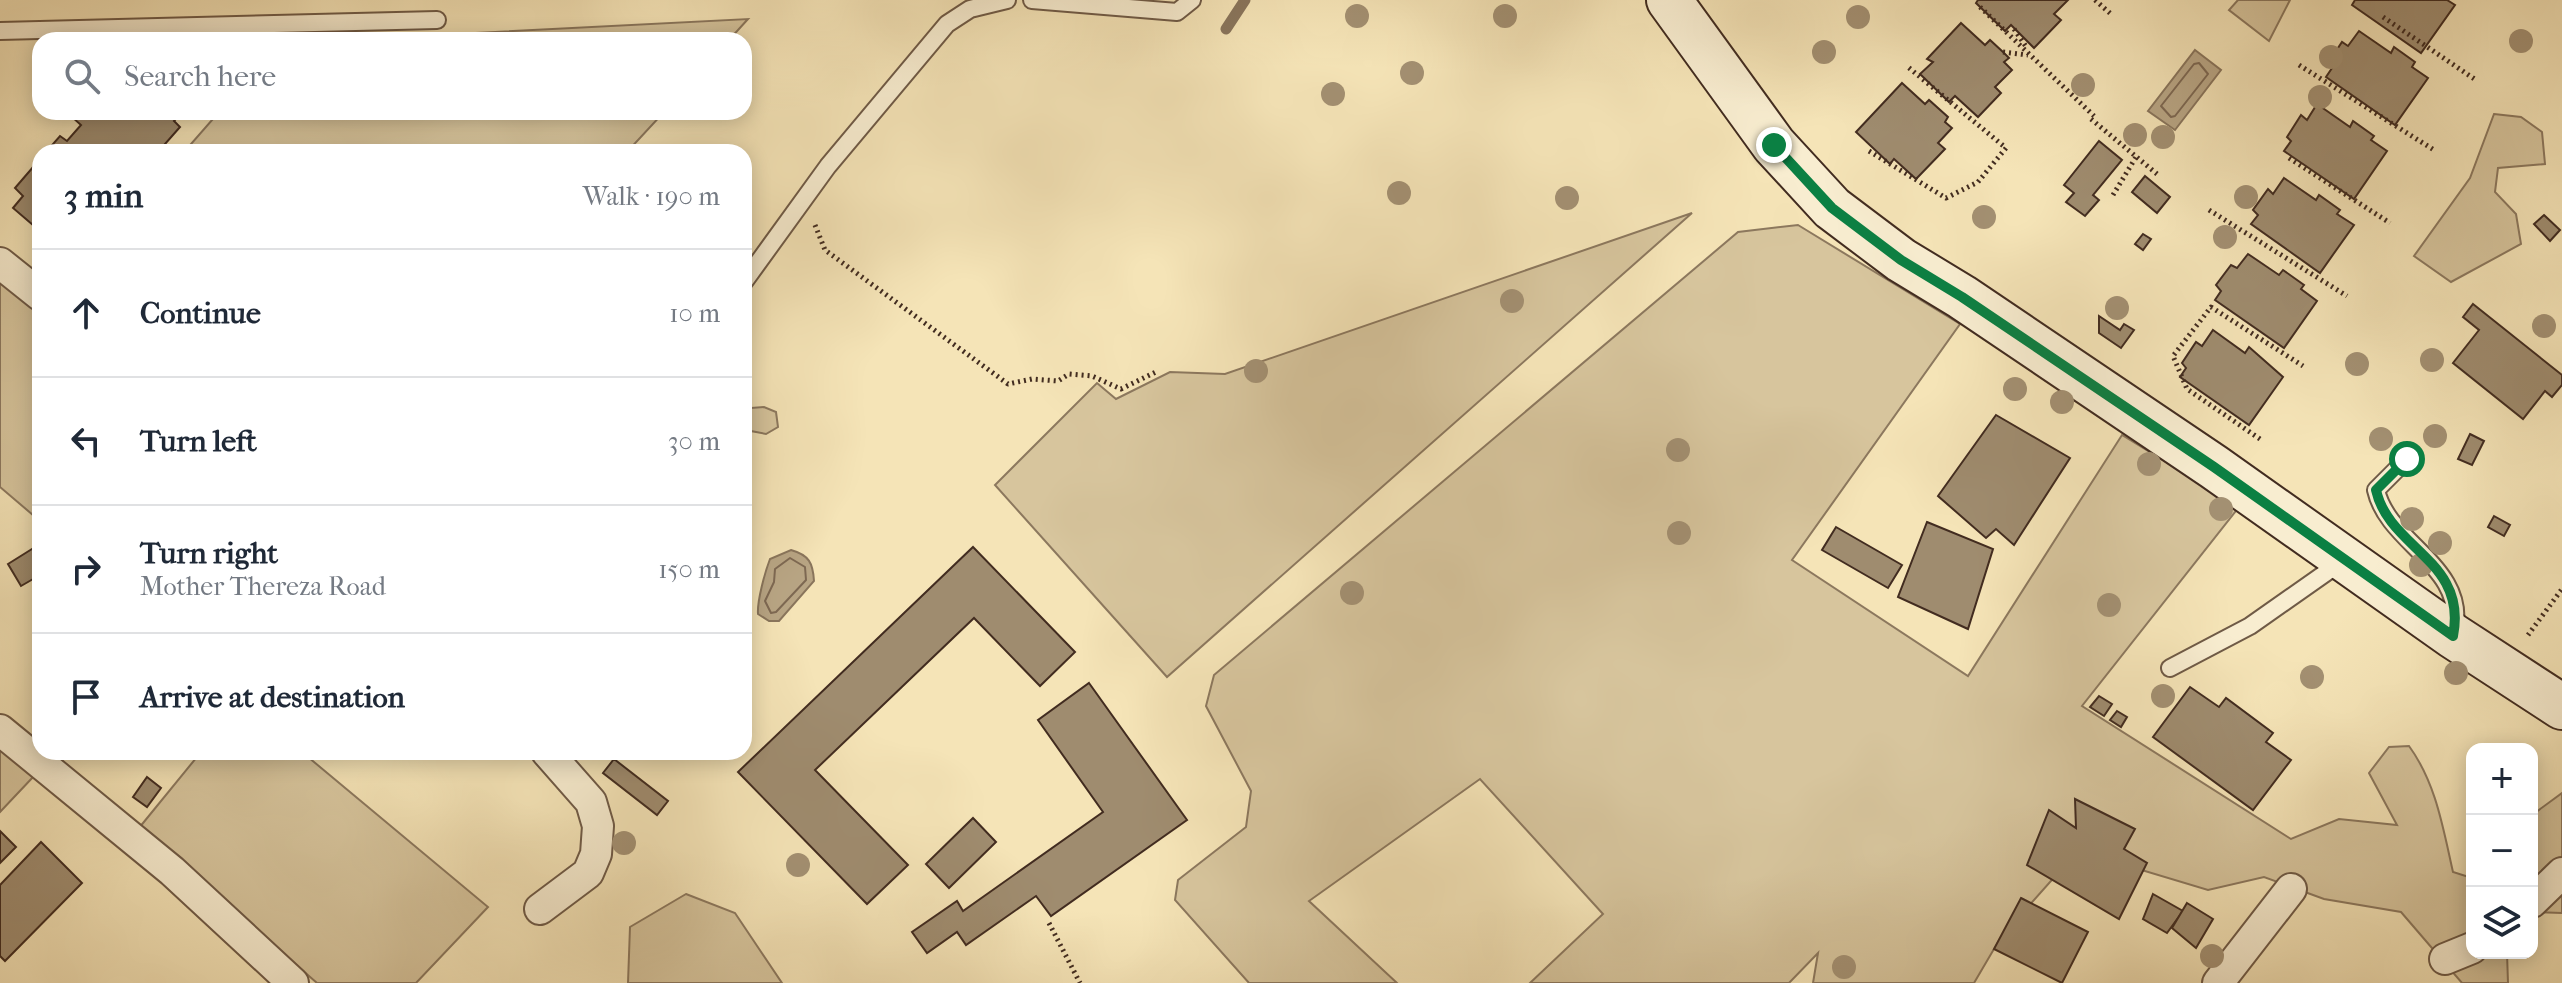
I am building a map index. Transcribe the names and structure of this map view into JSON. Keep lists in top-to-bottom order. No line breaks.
{"page":{"search":"Search here","heading":["3 min","Walk · 190 m"],"list":[["Continue","10 m"],["Turn left","30 m"],["Turn right","Mother Thereza Road","150 m"],"Arrive at destination"],"map_buttons":["+","−"]}}
